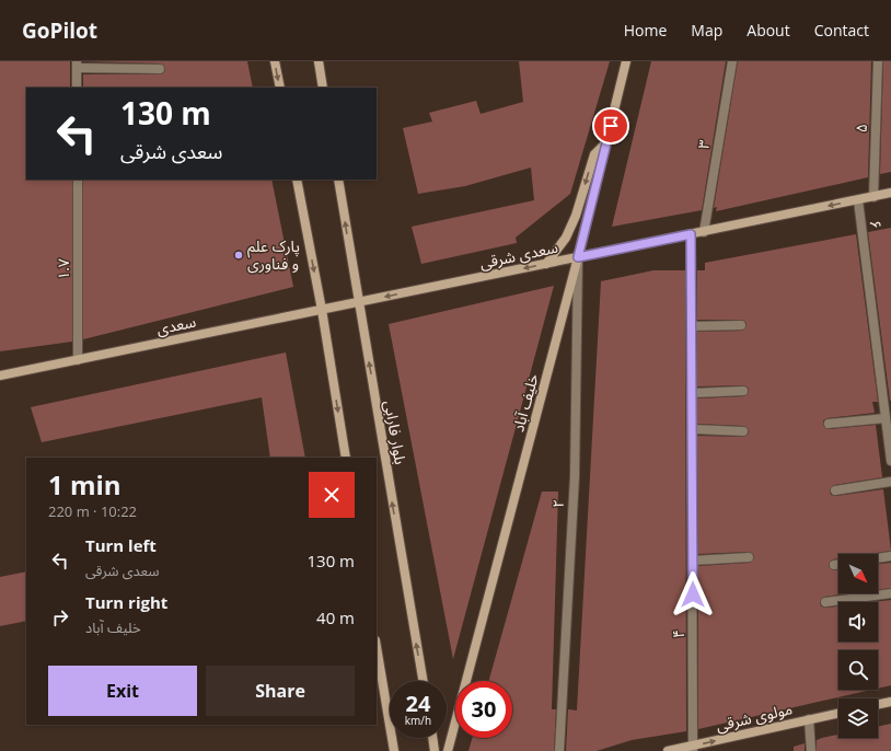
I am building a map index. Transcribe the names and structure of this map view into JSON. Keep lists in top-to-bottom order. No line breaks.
{"streets":{"main road":["سعدی شرقی","سعدی","خلیف آباد","بلوار فارابی","مولوی شرقی"],"street":["۵","۳","۶","۱.۷","۲","۴"]},"crossings":[["۵","سعدی شرقی"],["۳","سعدی شرقی"],["۶","سعدی شرقی"],["سعدی شرقی","سعدی"],["سعدی شرقی","خلیف آباد"],["سعدی شرقی","بلوار فارابی"],["سعدی شرقی","۲"],["سعدی شرقی","۴"],["۱.۷","سعدی"],["سعدی","بلوار فارابی"],["خلیف آباد","۲"],["۴","مولوی شرقی"]],"one_way":["سعدی شرقی","مولوی شرقی"],"places":["پارک علم و فناوری"],"north":"bottom right","page":{"header":"GoPilot","nav":["Home","Map","About","Contact"],"turn":["130 m","سعدی شرقی"],"heading":["1 min","220 m · 10:22"],"list":[{"name":"Turn left","note":"سعدی شرقی","value":"130 m"},{"name":"Turn right","note":"خلیف آباد","value":"40 m"}],"buttons":["Exit","Share"],"speed":"24 km/h","limit":"30"}}
